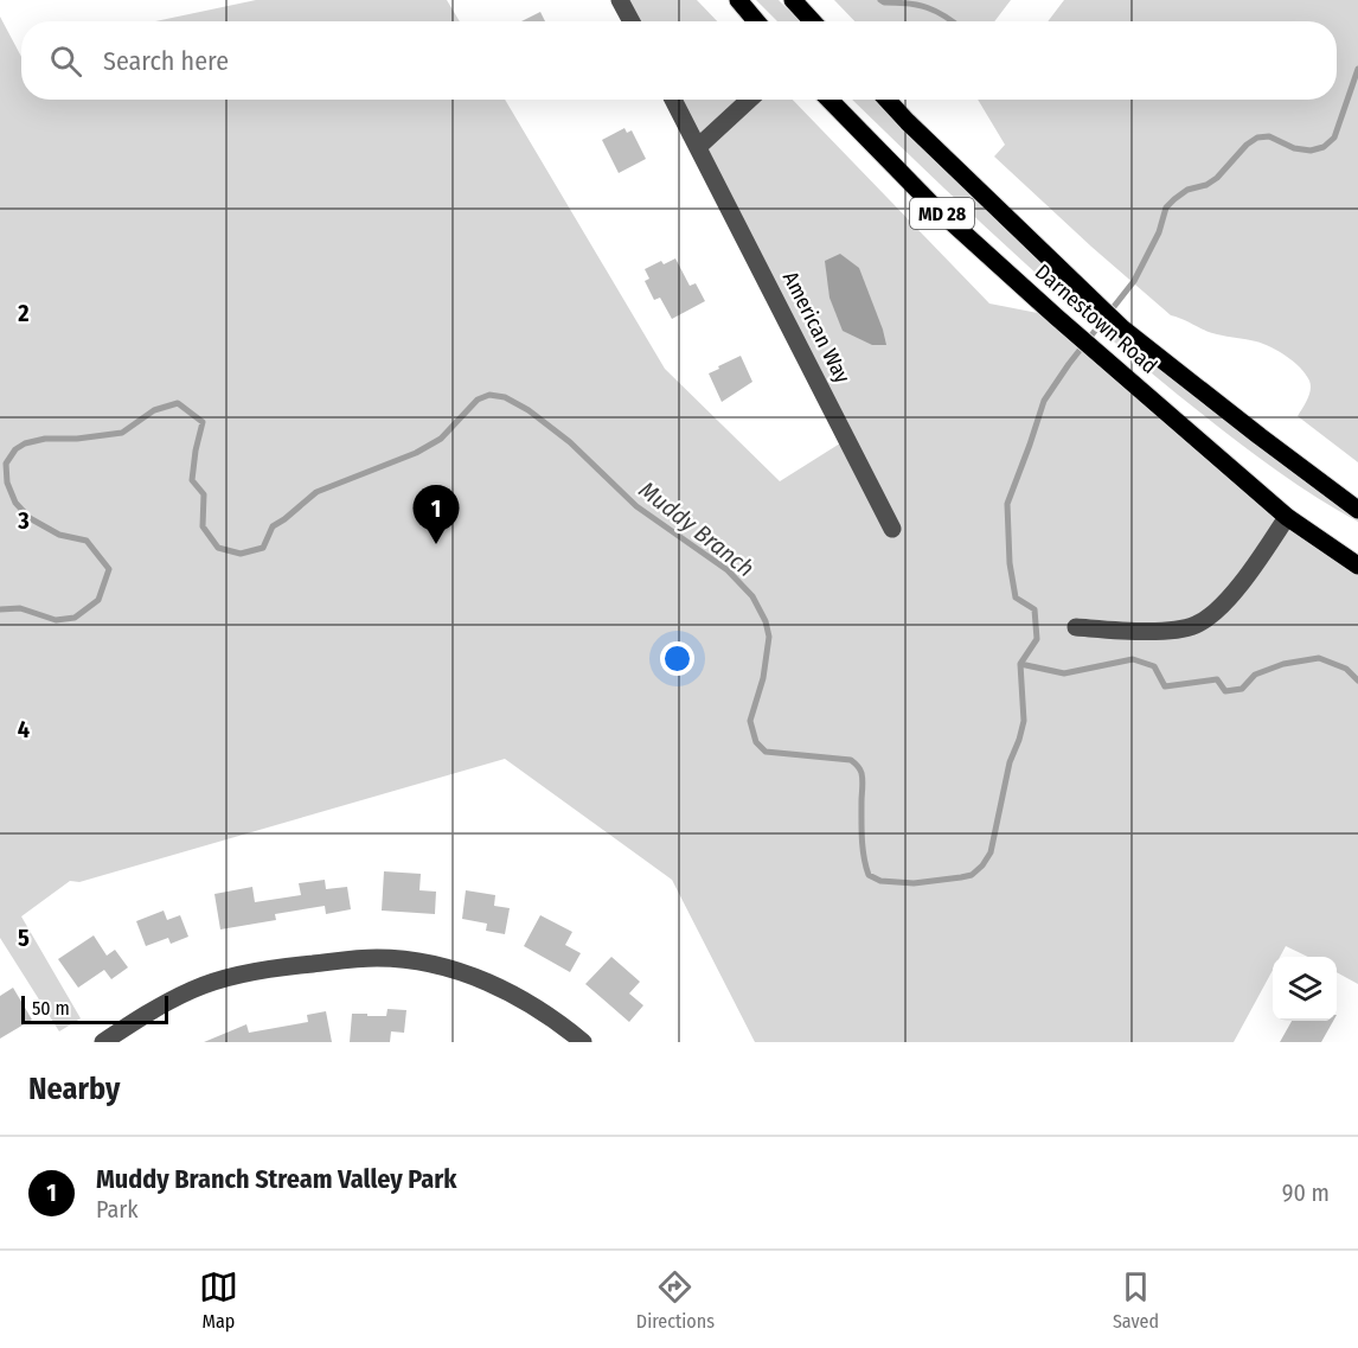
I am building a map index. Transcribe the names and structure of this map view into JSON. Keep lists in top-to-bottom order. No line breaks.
{"streets":{"main road":["MD 28","Darnestown Road"],"street":["American Way"]},"water":["Muddy Branch"],"scale_bar":"50 m","page":{"search":"Search here","pins":"1","scale":"50 m","heading":"Nearby","list":[{"mark":"1","name":"Muddy Branch Stream Valley Park","note":"Park","value":"90 m"}],"nav":["Map","Directions","Saved"]},"grid":{"rows":["2","3","4","5"]}}
